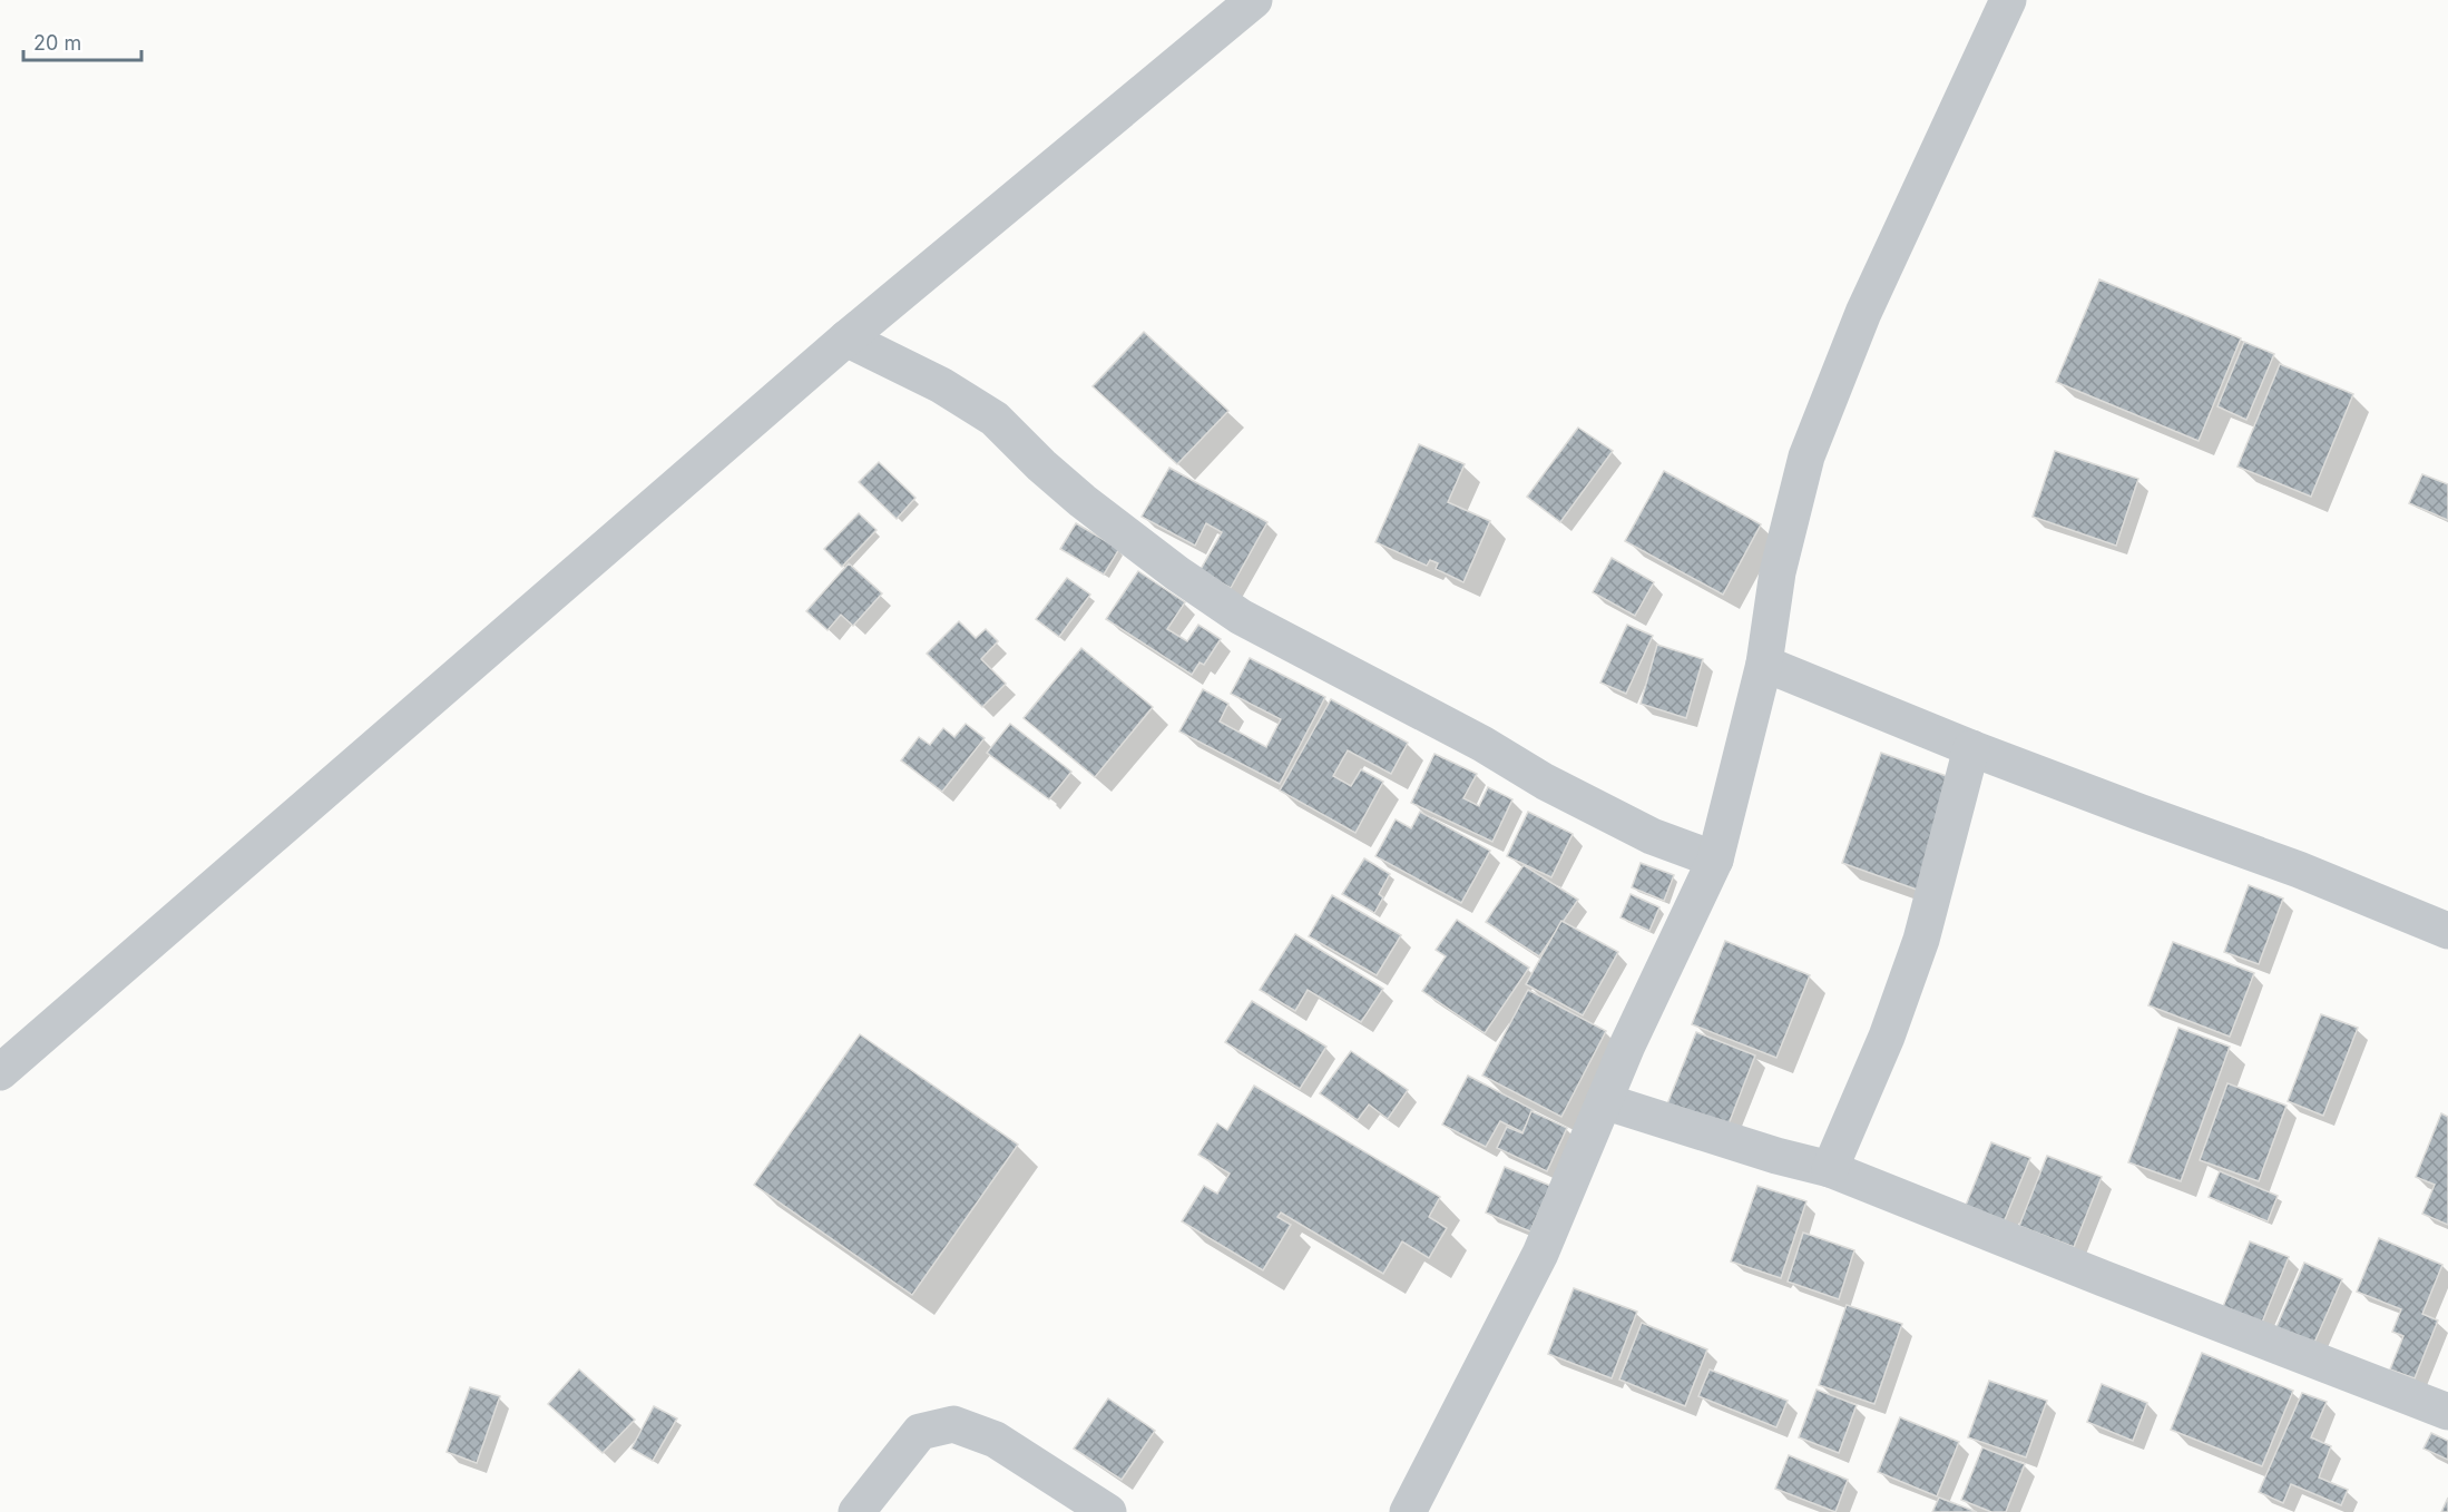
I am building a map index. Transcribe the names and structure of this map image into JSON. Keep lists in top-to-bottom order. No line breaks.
{"scale_bar":"20 m"}
